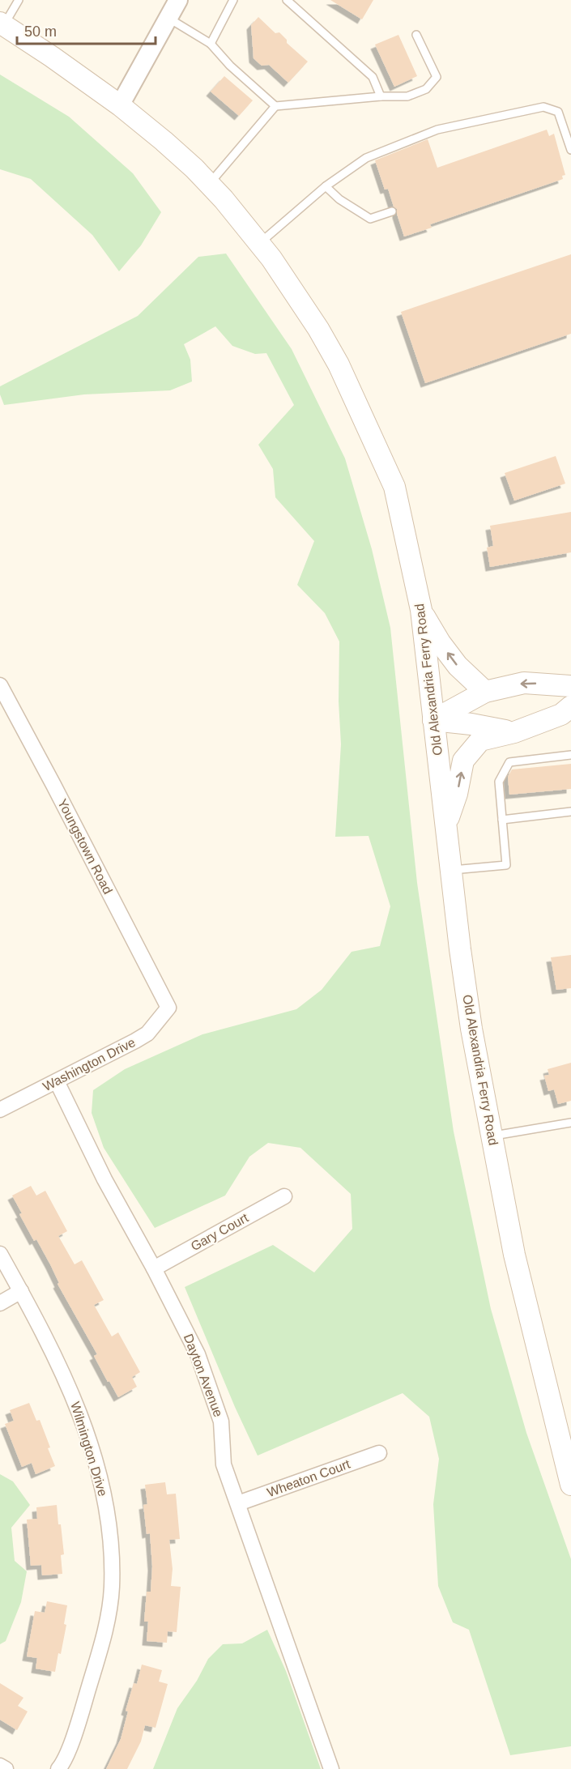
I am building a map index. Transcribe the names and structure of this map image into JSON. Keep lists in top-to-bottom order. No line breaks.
{"streets":{"main road":["Old Alexandria Ferry Road"],"street":["Youngstown Road","Washington Drive","Gary Court","Dayton Avenue","Wilmington Drive","Wheaton Court"]},"crossings":[["Youngstown Road","Washington Drive"],["Washington Drive","Dayton Avenue"],["Gary Court","Dayton Avenue"],["Dayton Avenue","Wheaton Court"]],"scale_bar":"50 m"}
